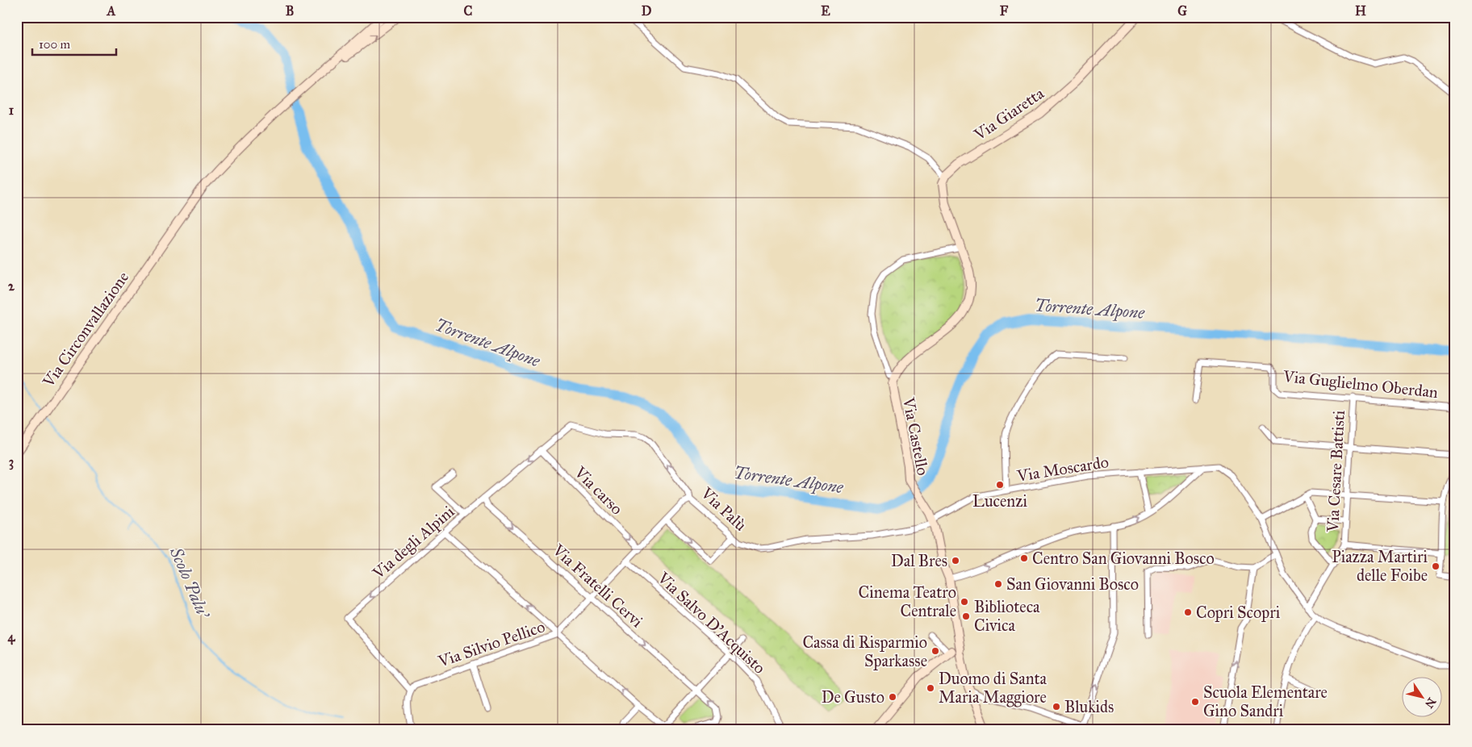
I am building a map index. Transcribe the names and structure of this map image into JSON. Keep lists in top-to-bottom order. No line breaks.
{"streets":{"street":["Via Giaretta","Via Circonvallazione","Via Guglielmo Oberdan","Via Castello","Via Moscardo","Via Cesare Battisti","Via carso","Via Palù","Via degli Alpini","Via Fratelli Cervi","Via Salvo D'Acquisto","Via Silvio Pellico"]},"crossings":[["Via Guglielmo Oberdan","Via Cesare Battisti"],["Via Castello","Via Moscardo"],["Via Castello","Via Palù"],["Via Moscardo","Via Cesare Battisti"],["Via Moscardo","Via Palù"],["Via carso","Via degli Alpini"],["Via carso","Via Silvio Pellico"],["Via Palù","Via degli Alpini"],["Via Palù","Via Silvio Pellico"],["Via degli Alpini","Via Fratelli Cervi"],["Via degli Alpini","Via Silvio Pellico"],["Via Fratelli Cervi","Via Silvio Pellico"],["Via Salvo D'Acquisto","Via Silvio Pellico"]],"one_way":["Via carso"],"water":["Torrente Alpone","Scolo Palu'"],"places":["Lucenzi","Centro San Giovanni Bosco","Dal Bres","Piazza Martiri delle Foibe","San Giovanni Bosco","Cinema Teatro Centrale","Copri Scopri","Biblioteca Civica","Cassa di Risparmio Sparkasse","Duomo di Santa Maria Maggiore","De Gusto","Scuola Elementare Gino Sandri","Blukids"],"scale_bar":"100 m","north":"bottom right","grid":{"columns":["A","B","C","D","E","F","G","H"],"rows":["1","2","3","4"]}}
